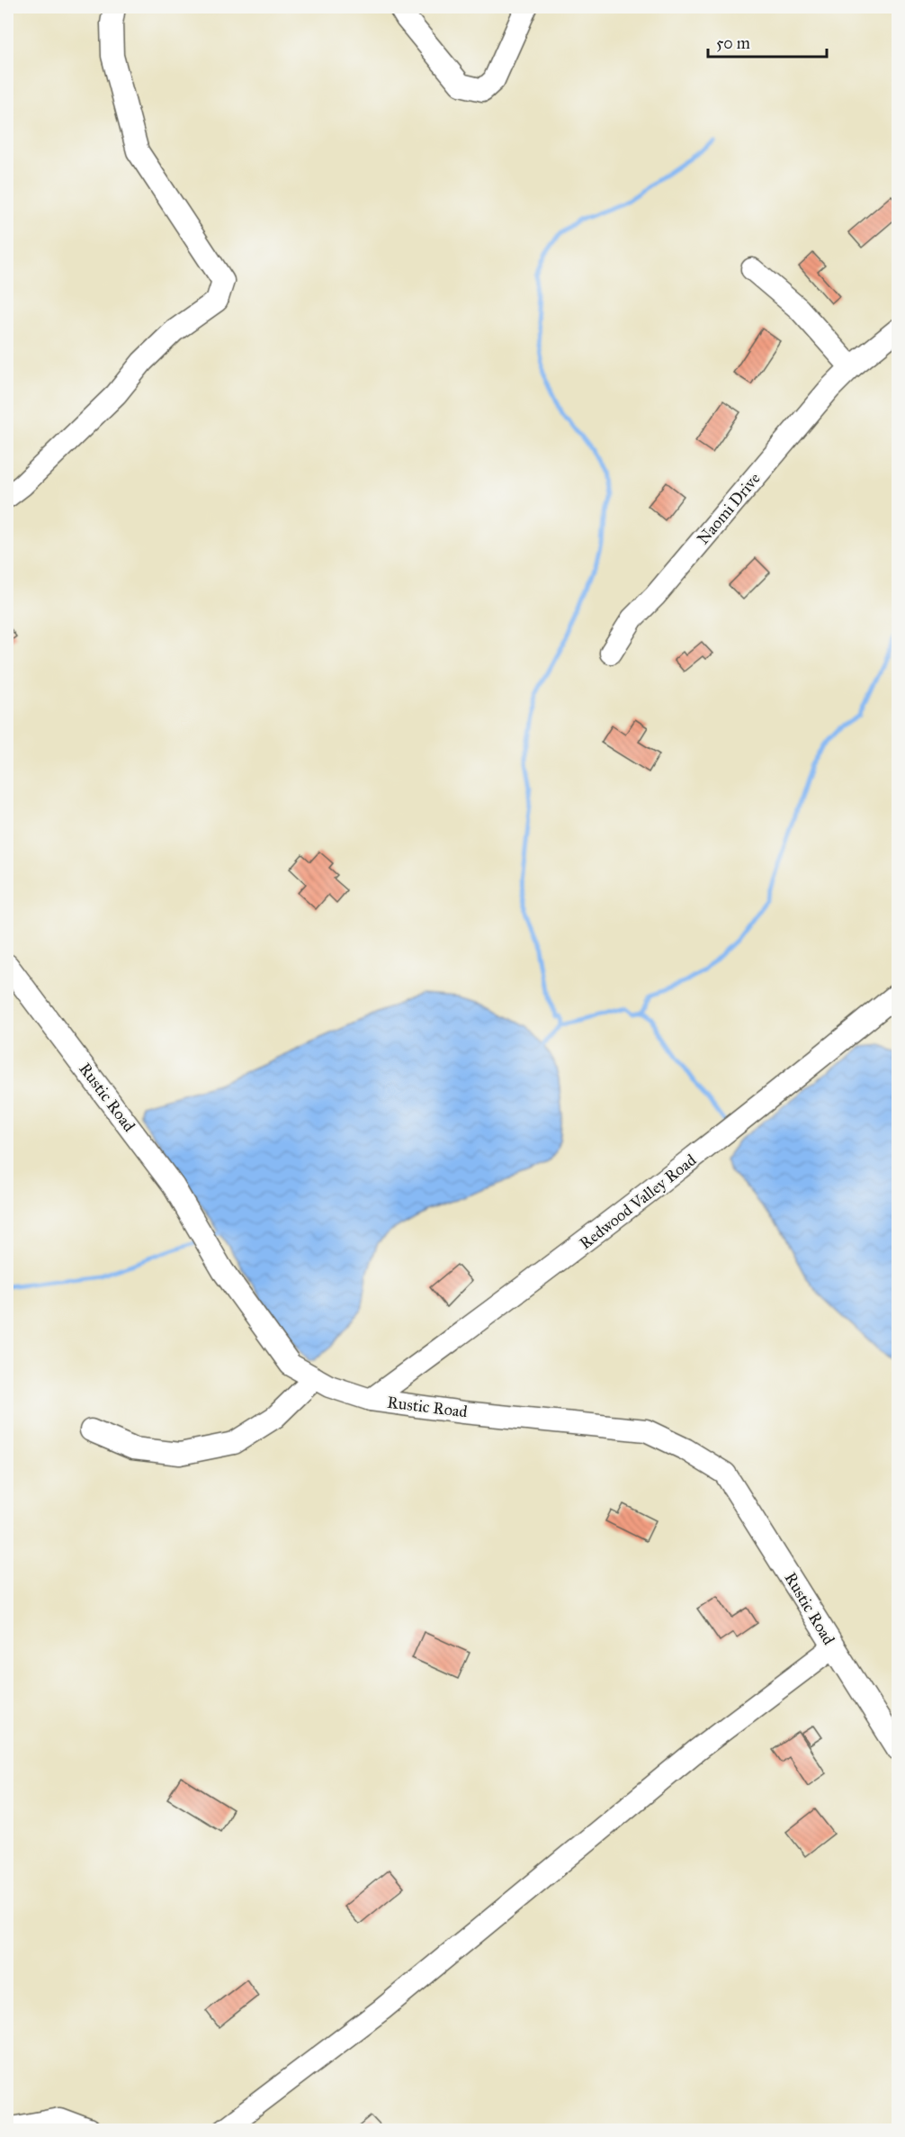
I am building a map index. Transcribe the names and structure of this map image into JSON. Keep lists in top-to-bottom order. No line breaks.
{"streets":{"street":["Naomi Drive","Rustic Road","Redwood Valley Road"]},"crossings":[["Rustic Road","Redwood Valley Road"]],"scale_bar":"50 m"}
